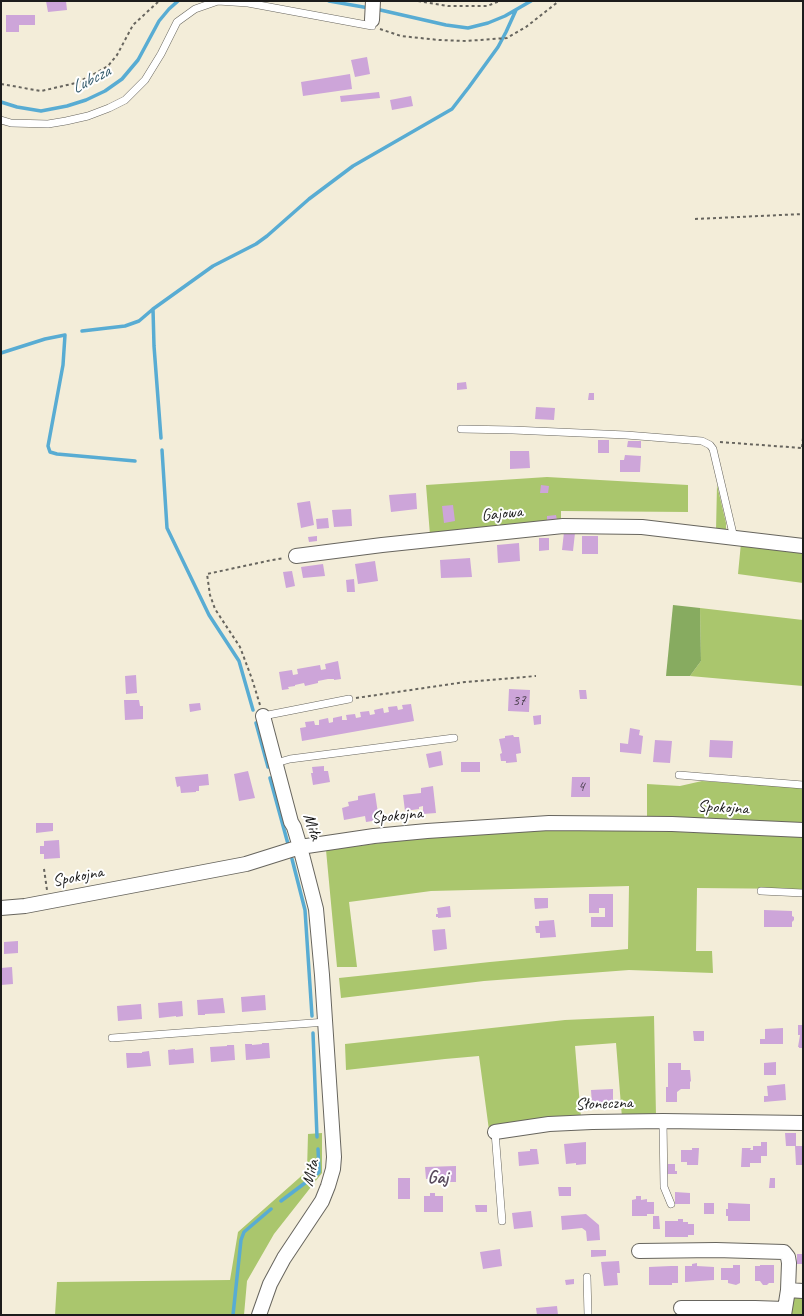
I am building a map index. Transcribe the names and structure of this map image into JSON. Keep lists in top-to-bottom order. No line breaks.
{"streets":{"street":["Gajowa","Spokojna","Miła","Słoneczna"]},"crossings":[["Spokojna","Miła"]],"districts":["Gaj"],"water":["Lubcza"],"house_numbers":["37","4"]}
